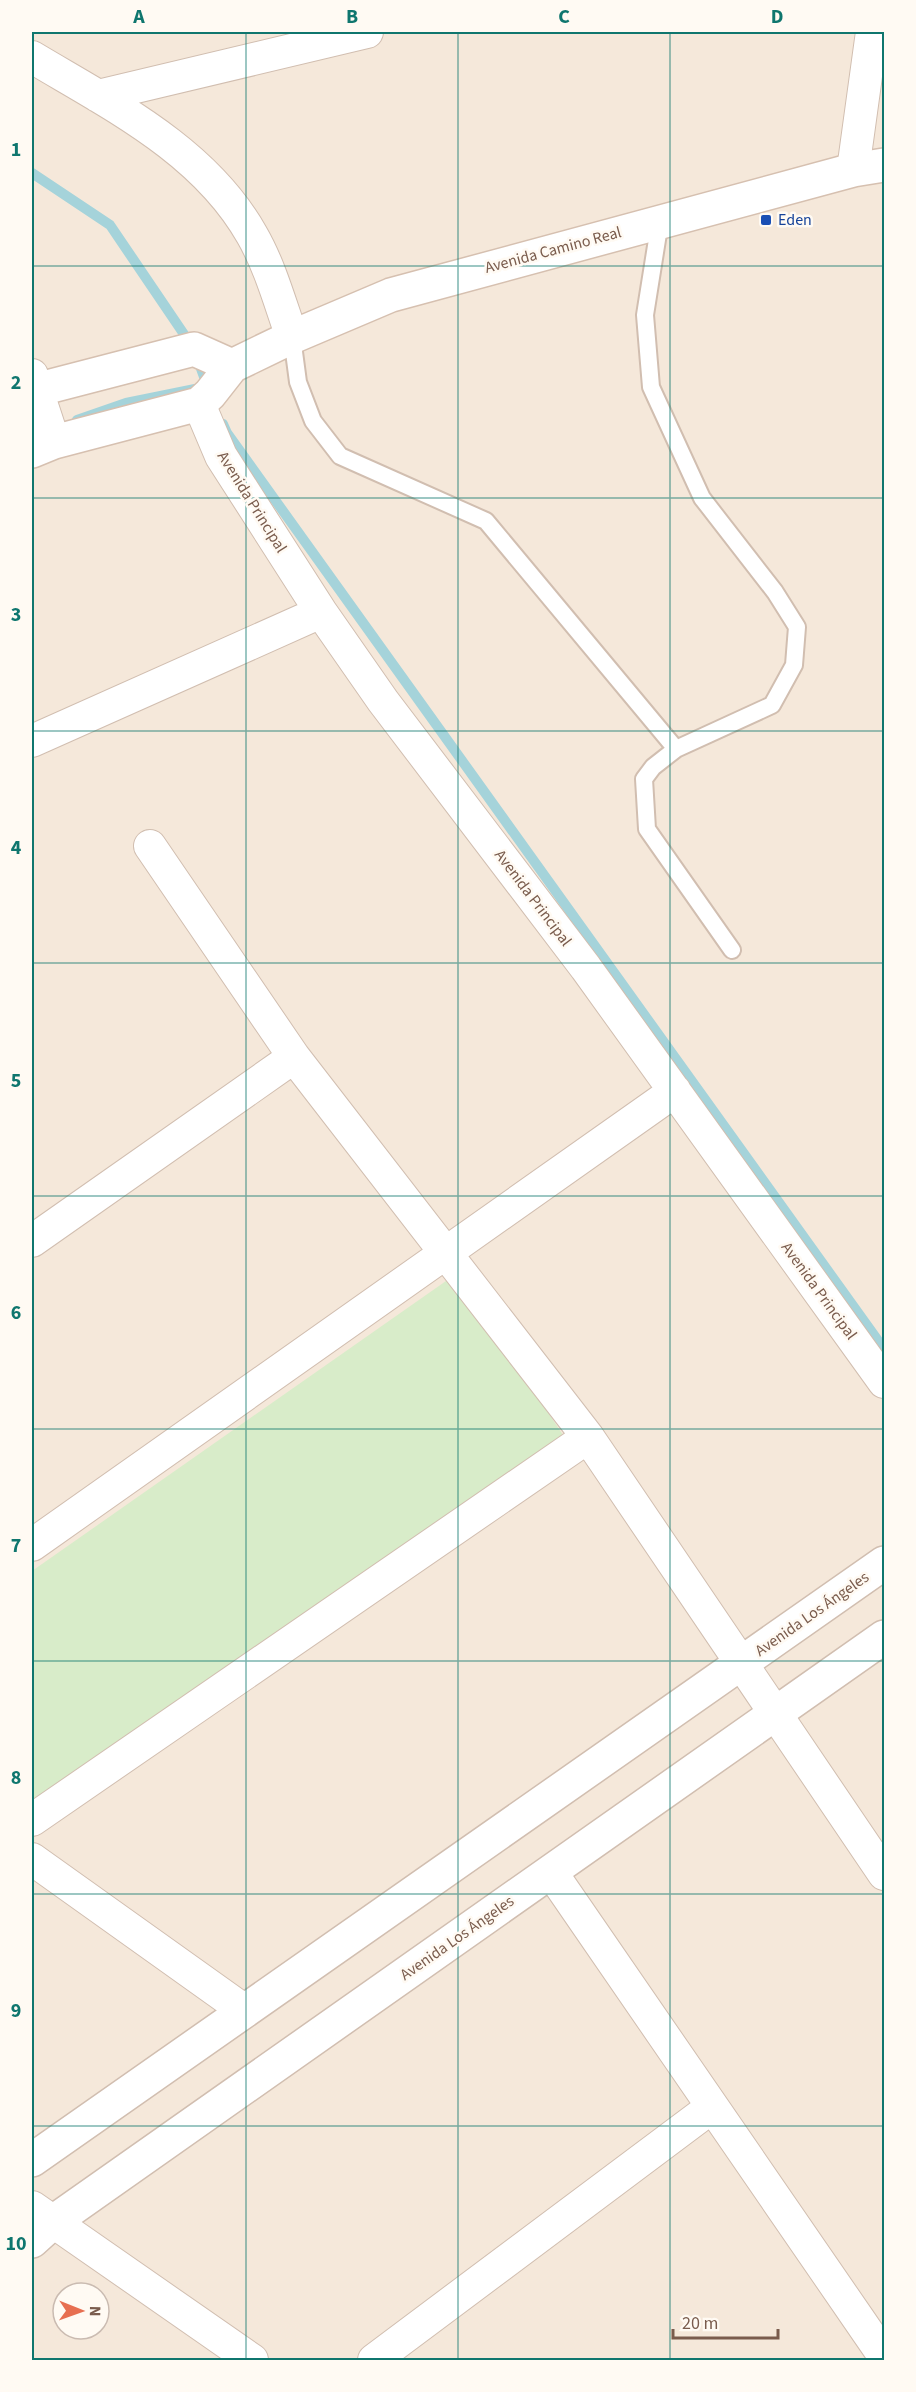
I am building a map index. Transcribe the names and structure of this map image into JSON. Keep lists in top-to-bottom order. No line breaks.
{"streets":{"street":["Avenida Camino Real","Avenida Principal","Avenida Los Ángeles"]},"crossings":[["Avenida Camino Real","Avenida Principal"]],"places":{"transit":["Eden"]},"scale_bar":"20 m","north":"right","grid":{"columns":["A","B","C","D"],"rows":["1","2","3","4","5","6","7","8","9","10"]}}
